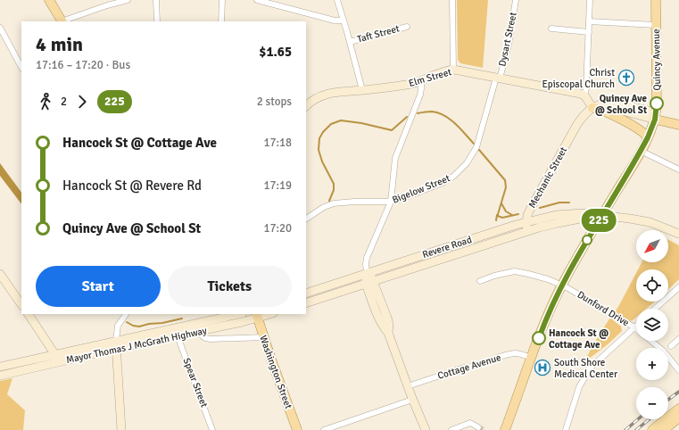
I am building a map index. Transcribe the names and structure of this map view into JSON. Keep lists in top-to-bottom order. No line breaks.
{"streets":{"main road":["Quincy Avenue","Elm Street","Mechanic Street","Revere Road","Mayor Thomas J McGrath Highway","Washington Street"],"street":["Taft Street","Dysart Street","Bigelow Street","Dunford Drive","Cottage Avenue","Spear Street"]},"crossings":[["Dysart Street","Elm Street"],["Dysart Street","Bigelow Street"],["Elm Street","Bigelow Street"],["Mechanic Street","Revere Road"],["Mayor Thomas J McGrath Highway","Washington Street"],["Mayor Thomas J McGrath Highway","Spear Street"]],"places":{"church":["Christ Episcopal Church"],"other":["Quincy Ave @ School St","Hancock St @ Cottage Ave"],"hospital":["South Shore Medical Center"]},"lines":["bus line 225"],"north":"bottom left","page":{"on_map":"225","heading":["4 min","17:16 – 17:20 · Bus","$1.65"],"legs":["2","225","2 stops"],"list":[{"name":"Hancock St @ Cottage Ave","value":"17:18"},{"name":"Hancock St @ Revere Rd","value":"17:19"},{"name":"Quincy Ave @ School St","value":"17:20"}],"map_buttons":["+","−"],"buttons":["Start","Tickets"]}}
